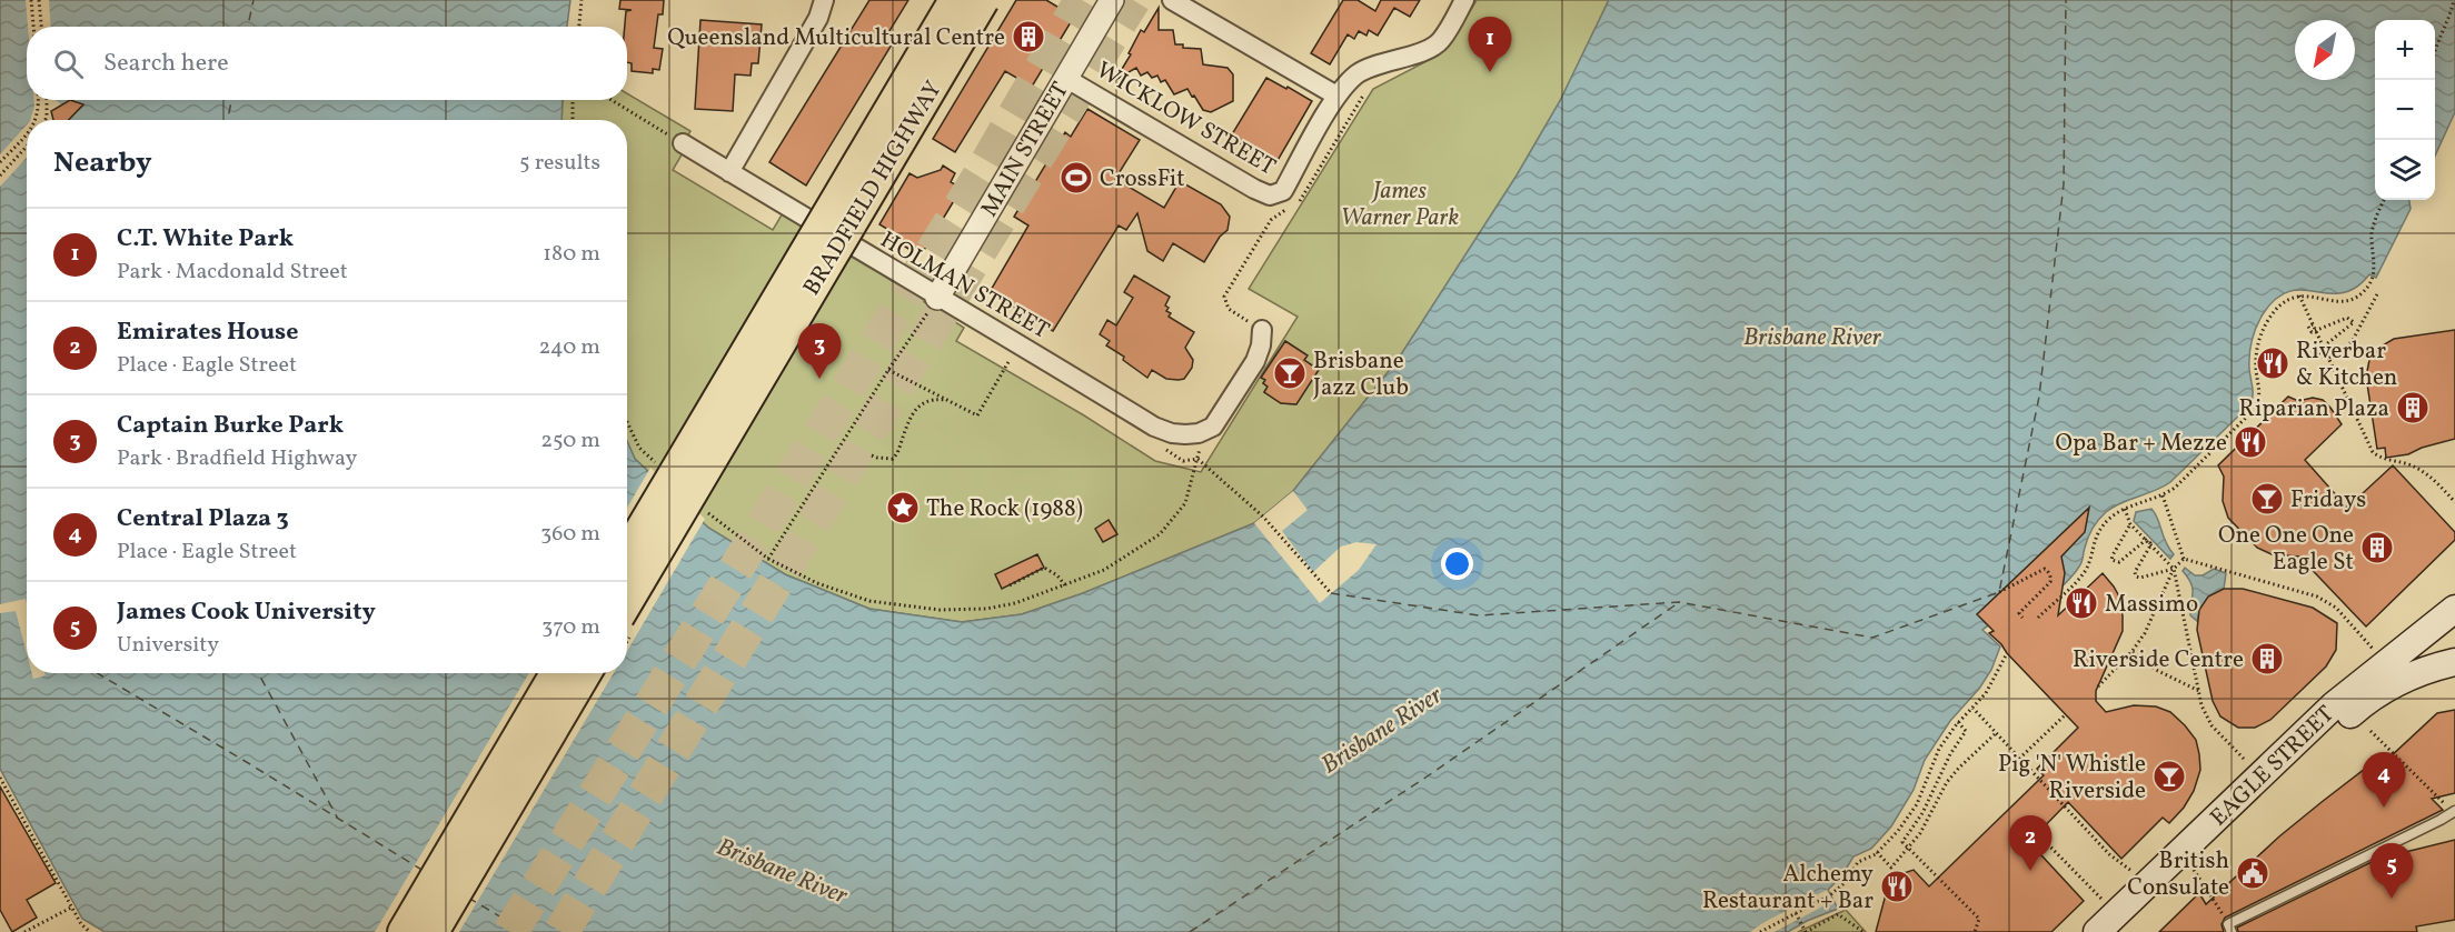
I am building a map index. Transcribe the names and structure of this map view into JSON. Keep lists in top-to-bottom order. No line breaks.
{"streets":{"highway":["BRADFIELD HIGHWAY"],"main road":["EAGLE STREET"],"street":["WICKLOW STREET","MAIN STREET","HOLMAN STREET"]},"crossings":[["WICKLOW STREET","MAIN STREET"],["MAIN STREET","HOLMAN STREET"]],"water":["Brisbane River"],"parks":["James Warner Park"],"places":{"building":["Queensland Multicultural Centre","Riparian Plaza","One One One Eagle St","Riverside Centre"],"sports":["CrossFit"],"restaurant":["Riverbar & Kitchen","Opa Bar + Mezze","Massimo","Alchemy Restaurant + Bar"],"bar":["Brisbane Jazz Club","Fridays","Pig 'N' Whistle Riverside"],"place":["The Rock (1988)"],"public building":["British Consulate"]},"north":"bottom left","page":{"pins":["1","3","4","2","5"],"map_buttons":["+","−"],"search":"Search here","heading":["Nearby","5 results"],"list":[{"mark":"1","name":"C.T. White Park","note":"Park · Macdonald Street","value":"180 m"},{"mark":"2","name":"Emirates House","note":"Place · Eagle Street","value":"240 m"},{"mark":"3","name":"Captain Burke Park","note":"Park · Bradfield Highway","value":"250 m"},{"mark":"4","name":"Central Plaza 3","note":"Place · Eagle Street","value":"360 m"},{"mark":"5","name":"James Cook University","note":"University","value":"370 m"}]}}
